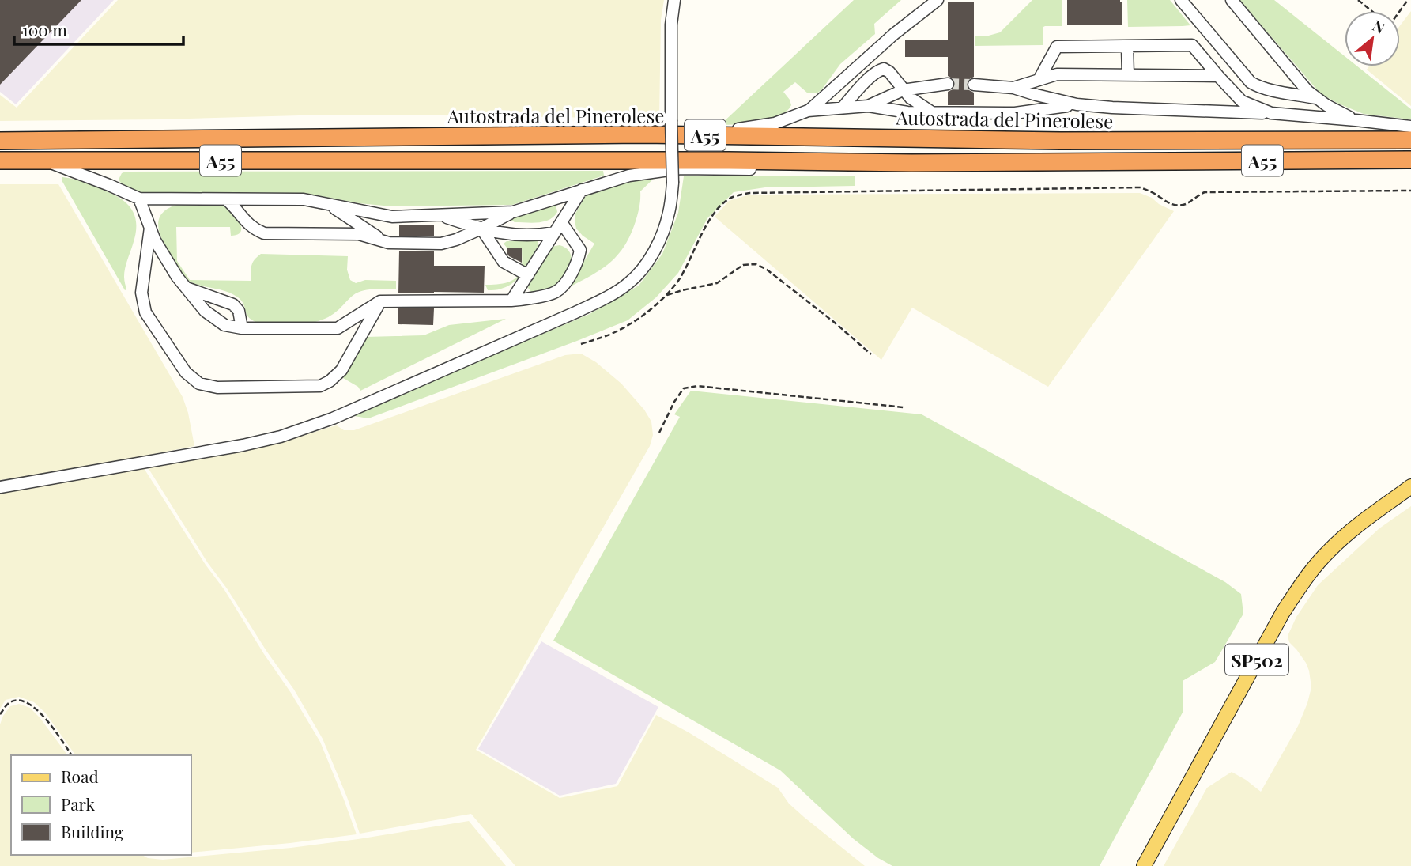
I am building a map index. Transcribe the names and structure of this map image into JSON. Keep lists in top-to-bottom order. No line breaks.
{"streets":{"highway":["Autostrada del Pinerolese","A55"],"main road":["SP502"]},"legend":["Road","Park","Building"],"scale_bar":"100 m","north":"top right"}
